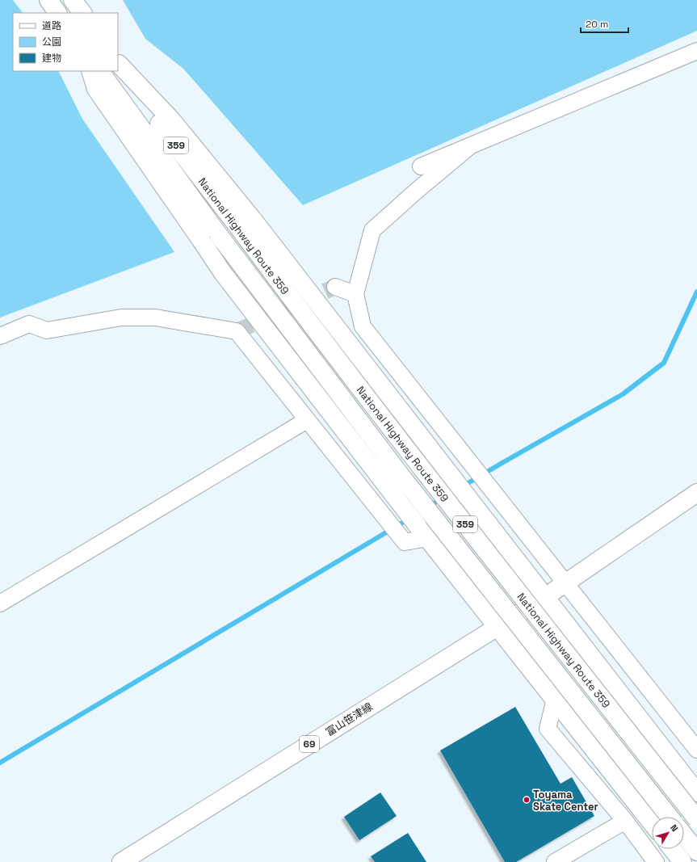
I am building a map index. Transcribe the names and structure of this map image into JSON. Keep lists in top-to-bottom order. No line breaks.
{"streets":{"main road":["359","National Highway Route 359","富山笹津線","69"]},"places":["Toyama Skate Center"],"legend":["道路","公園","建物"],"scale_bar":"20 m","north":"top right"}
